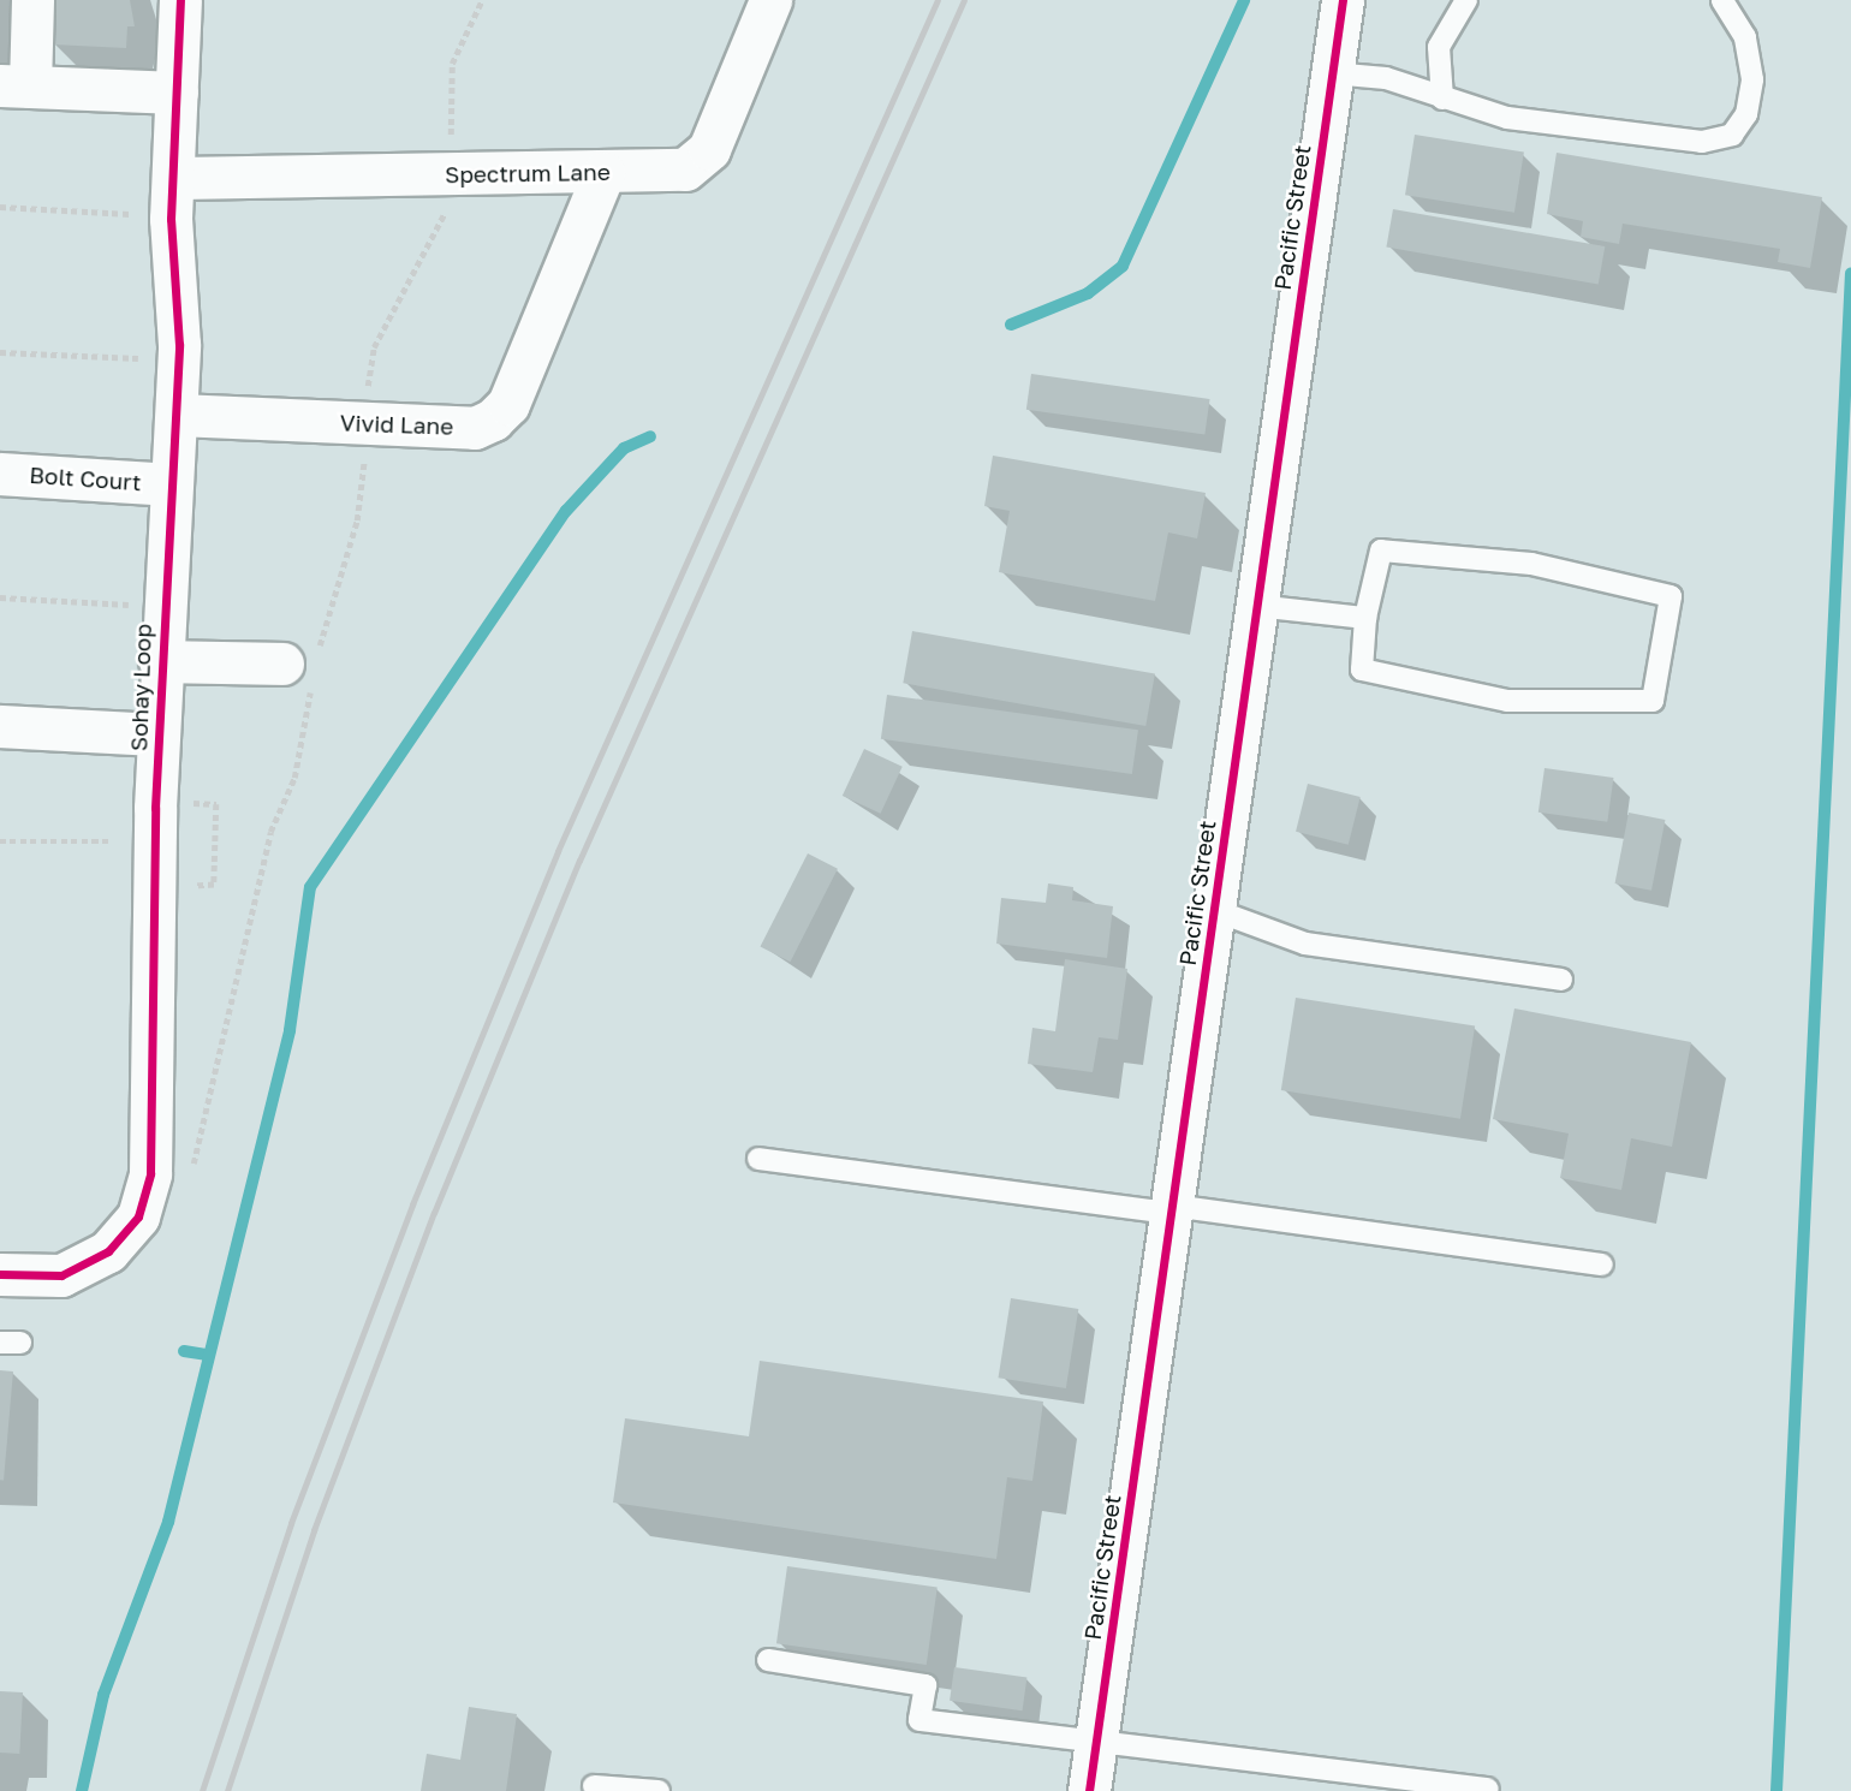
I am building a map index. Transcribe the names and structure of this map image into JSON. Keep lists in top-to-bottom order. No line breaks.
{"streets":{"street":["Spectrum Lane","Pacific Street","Vivid Lane","Bolt Court","Sohay Loop"]},"crossings":[["Spectrum Lane","Vivid Lane"],["Spectrum Lane","Sohay Loop"],["Vivid Lane","Sohay Loop"],["Bolt Court","Sohay Loop"]]}
